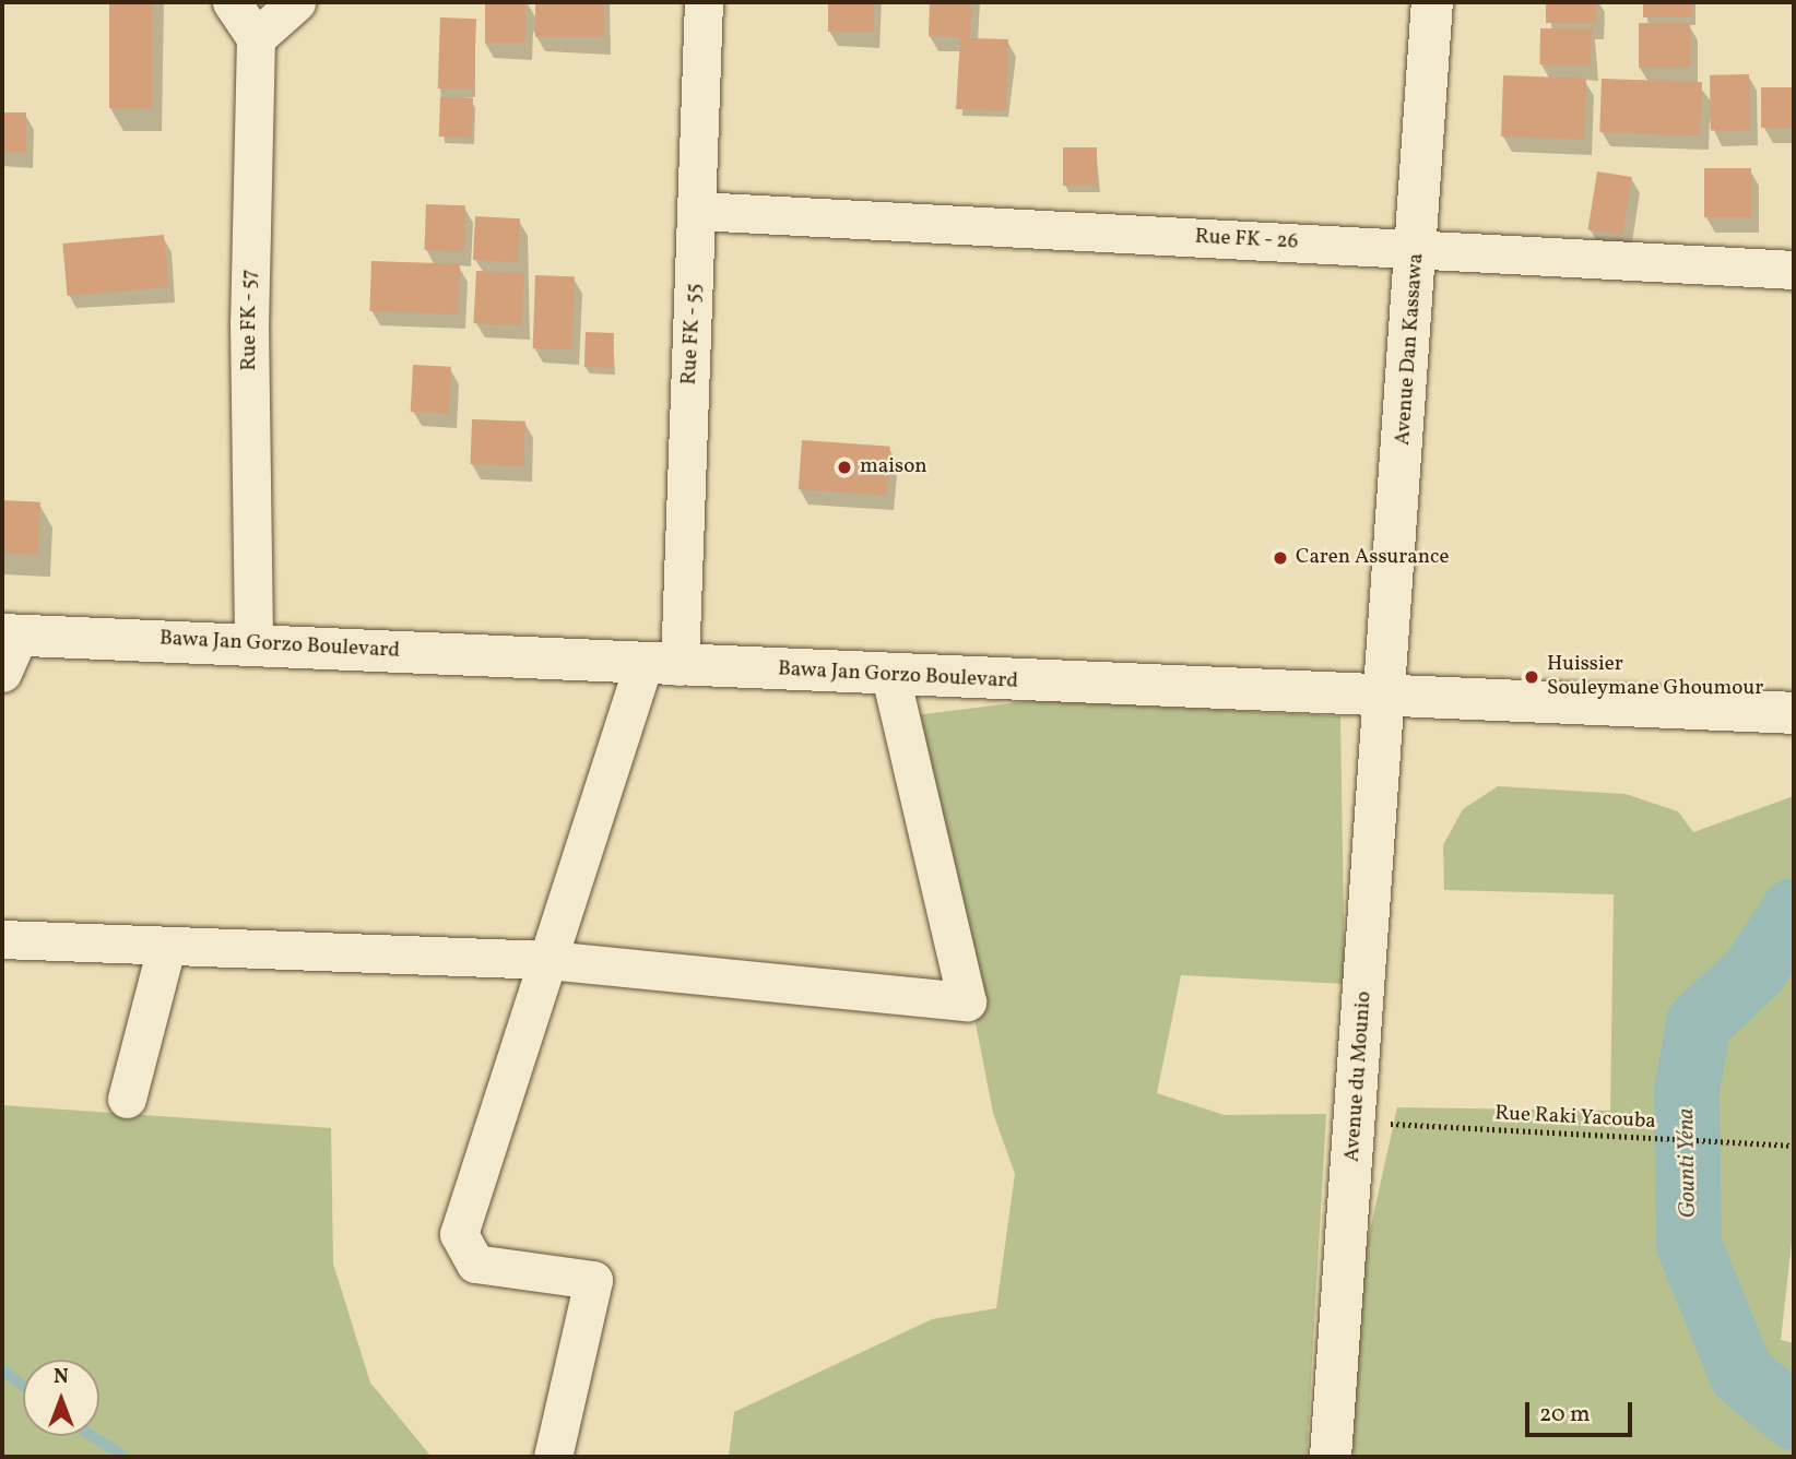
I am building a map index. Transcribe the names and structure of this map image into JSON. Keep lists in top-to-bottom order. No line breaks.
{"streets":{"main road":["Avenue Dan Kassawa","Bawa Jan Gorzo Boulevard","Avenue du Mounio"],"street":["Rue FK - 26","Rue FK - 57","Rue FK - 55"],"path":["Rue Raki Yacouba"]},"crossings":[["Rue FK - 26","Rue FK - 55"],["Rue FK - 26","Avenue Dan Kassawa"],["Rue FK - 57","Bawa Jan Gorzo Boulevard"],["Rue FK - 55","Bawa Jan Gorzo Boulevard"],["Avenue Dan Kassawa","Bawa Jan Gorzo Boulevard"],["Avenue Dan Kassawa","Avenue du Mounio"],["Bawa Jan Gorzo Boulevard","Avenue du Mounio"],["Avenue du Mounio","Rue Raki Yacouba"]],"water":["Gounti Yéna"],"places":["maison","Caren Assurance","Huissier Souleymane Ghoumour"],"scale_bar":"20 m","north":"top"}
